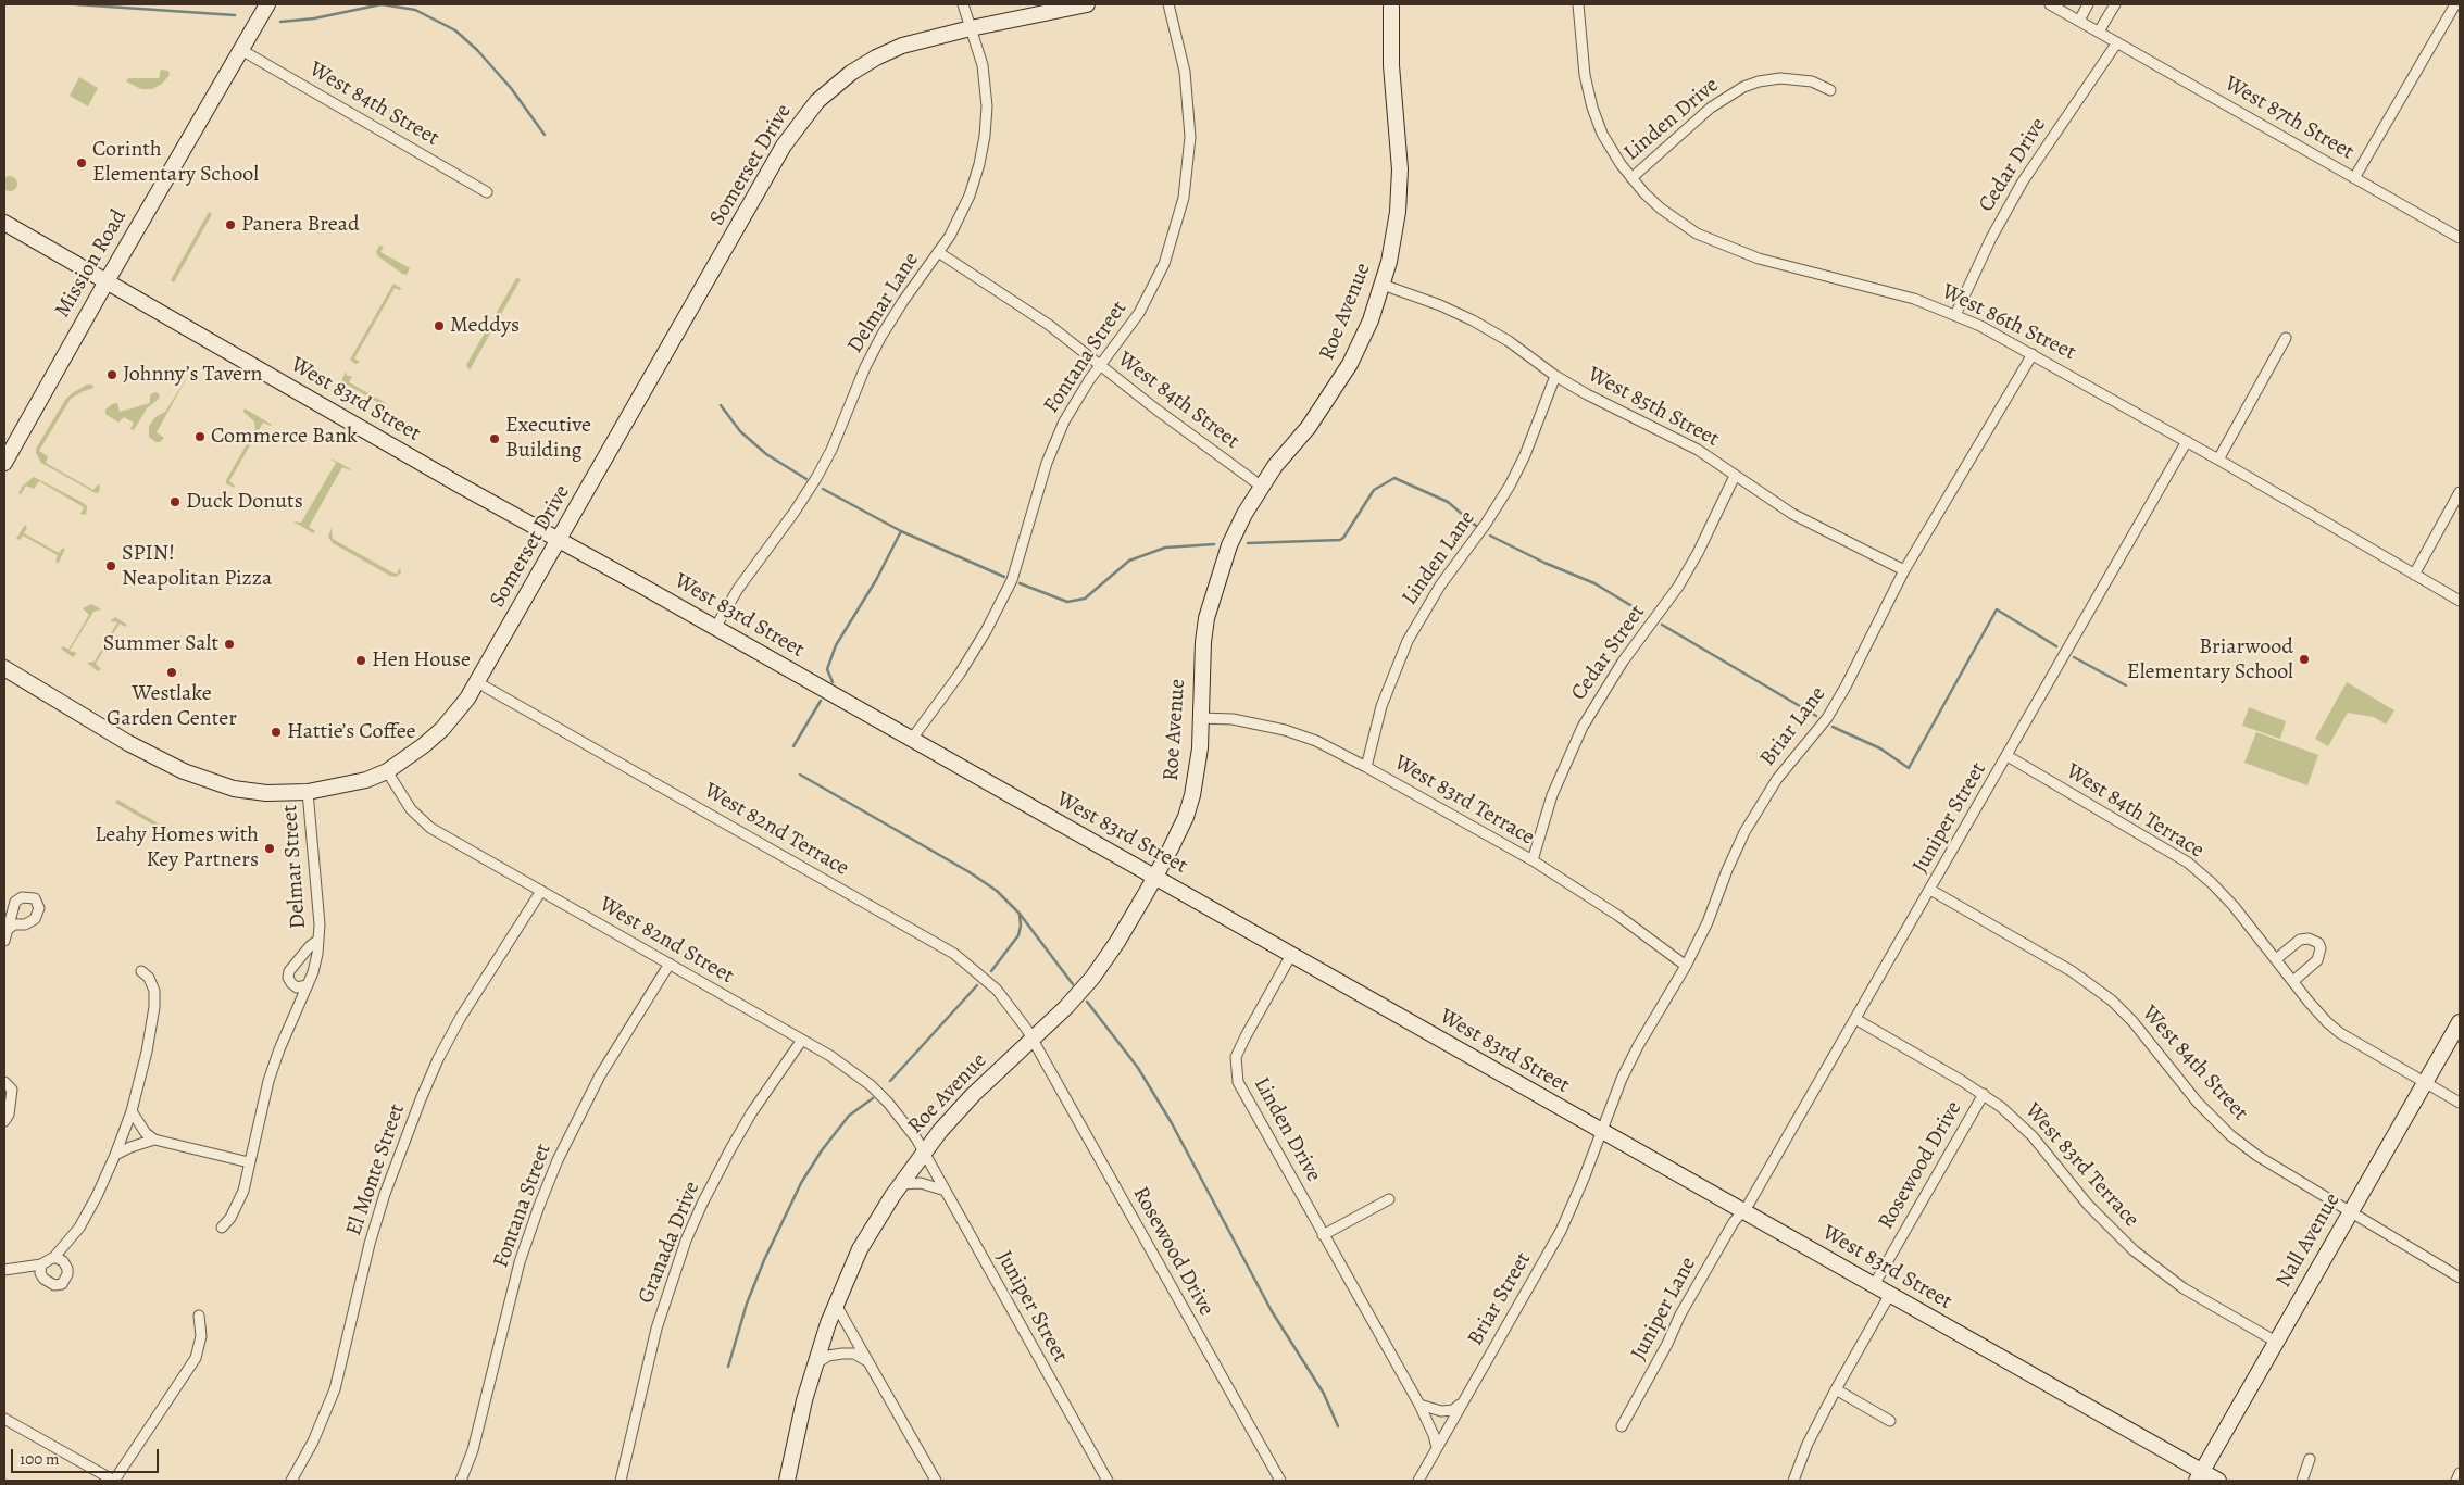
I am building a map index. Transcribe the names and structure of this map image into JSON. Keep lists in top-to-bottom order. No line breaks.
{"streets":{"street":["West 84th Street","West 87th Street","Linden Drive","Somerset Drive","Cedar Drive","Mission Road","Delmar Lane","Roe Avenue","West 86th Street","Fontana Street","West 83rd Street","West 85th Street","Linden Lane","Cedar Street","Briar Lane","West 83rd Terrace","West 84th Terrace","Juniper Street","West 82nd Terrace","Delmar Street","West 82nd Street","Rosewood Drive","El Monte Street","Nall Avenue","Granada Drive","Briar Street","Juniper Lane"]},"crossings":[["West 84th Street","Mission Road"],["West 84th Street","Delmar Lane"],["West 84th Street","Roe Avenue"],["West 84th Street","Fontana Street"],["West 84th Street","Juniper Street"],["West 84th Street","Nall Avenue"],["West 87th Street","Cedar Drive"],["Linden Drive","West 86th Street"],["Linden Drive","West 83rd Street"],["Linden Drive","Briar Street"],["Somerset Drive","Delmar Lane"],["Somerset Drive","West 83rd Street"],["Somerset Drive","West 82nd Terrace"],["Somerset Drive","Delmar Street"],["Somerset Drive","West 82nd Street"],["Cedar Drive","West 86th Street"],["Mission Road","West 83rd Street"],["Delmar Lane","West 83rd Street"],["Roe Avenue","West 83rd Street"],["Roe Avenue","West 85th Street"],["Roe Avenue","West 83rd Terrace"],["Roe Avenue","Juniper Street"],["Roe Avenue","West 82nd Terrace"],["Roe Avenue","West 82nd Street"],["Roe Avenue","Rosewood Drive"],["West 86th Street","Briar Lane"],["West 86th Street","Juniper Street"],["Fontana Street","West 83rd Street"],["Fontana Street","West 82nd Street"],["West 83rd Street","Briar Lane"],["West 83rd Street","Juniper Street"],["West 83rd Street","Rosewood Drive"],["West 83rd Street","Nall Avenue"],["West 83rd Street","Briar Street"],["West 83rd Street","Juniper Lane"],["West 85th Street","Linden Lane"],["West 85th Street","Cedar Street"],["West 85th Street","Briar Lane"],["Linden Lane","West 83rd Terrace"],["Cedar Street","West 83rd Terrace"],["Briar Lane","West 83rd Terrace"],["Briar Lane","Briar Street"],["West 83rd Terrace","Juniper Street"],["West 83rd Terrace","Rosewood Drive"],["West 83rd Terrace","Nall Avenue"],["West 84th Terrace","Juniper Street"],["West 84th Terrace","Nall Avenue"],["Juniper Street","West 82nd Street"],["Juniper Street","Juniper Lane"],["West 82nd Terrace","Rosewood Drive"],["West 82nd Street","El Monte Street"],["West 82nd Street","Granada Drive"]],"places":["Corinth Elementary School","Panera Bread","Meddys","Johnny’s Tavern","Commerce Bank","Executive Building","Duck Donuts","SPIN! Neapolitan Pizza","Summer Salt","Briarwood Elementary School","Hen House","Westlake Garden Center","Hattie’s Coffee","Leahy Homes with Key Partners"],"scale_bar":"100 m"}
